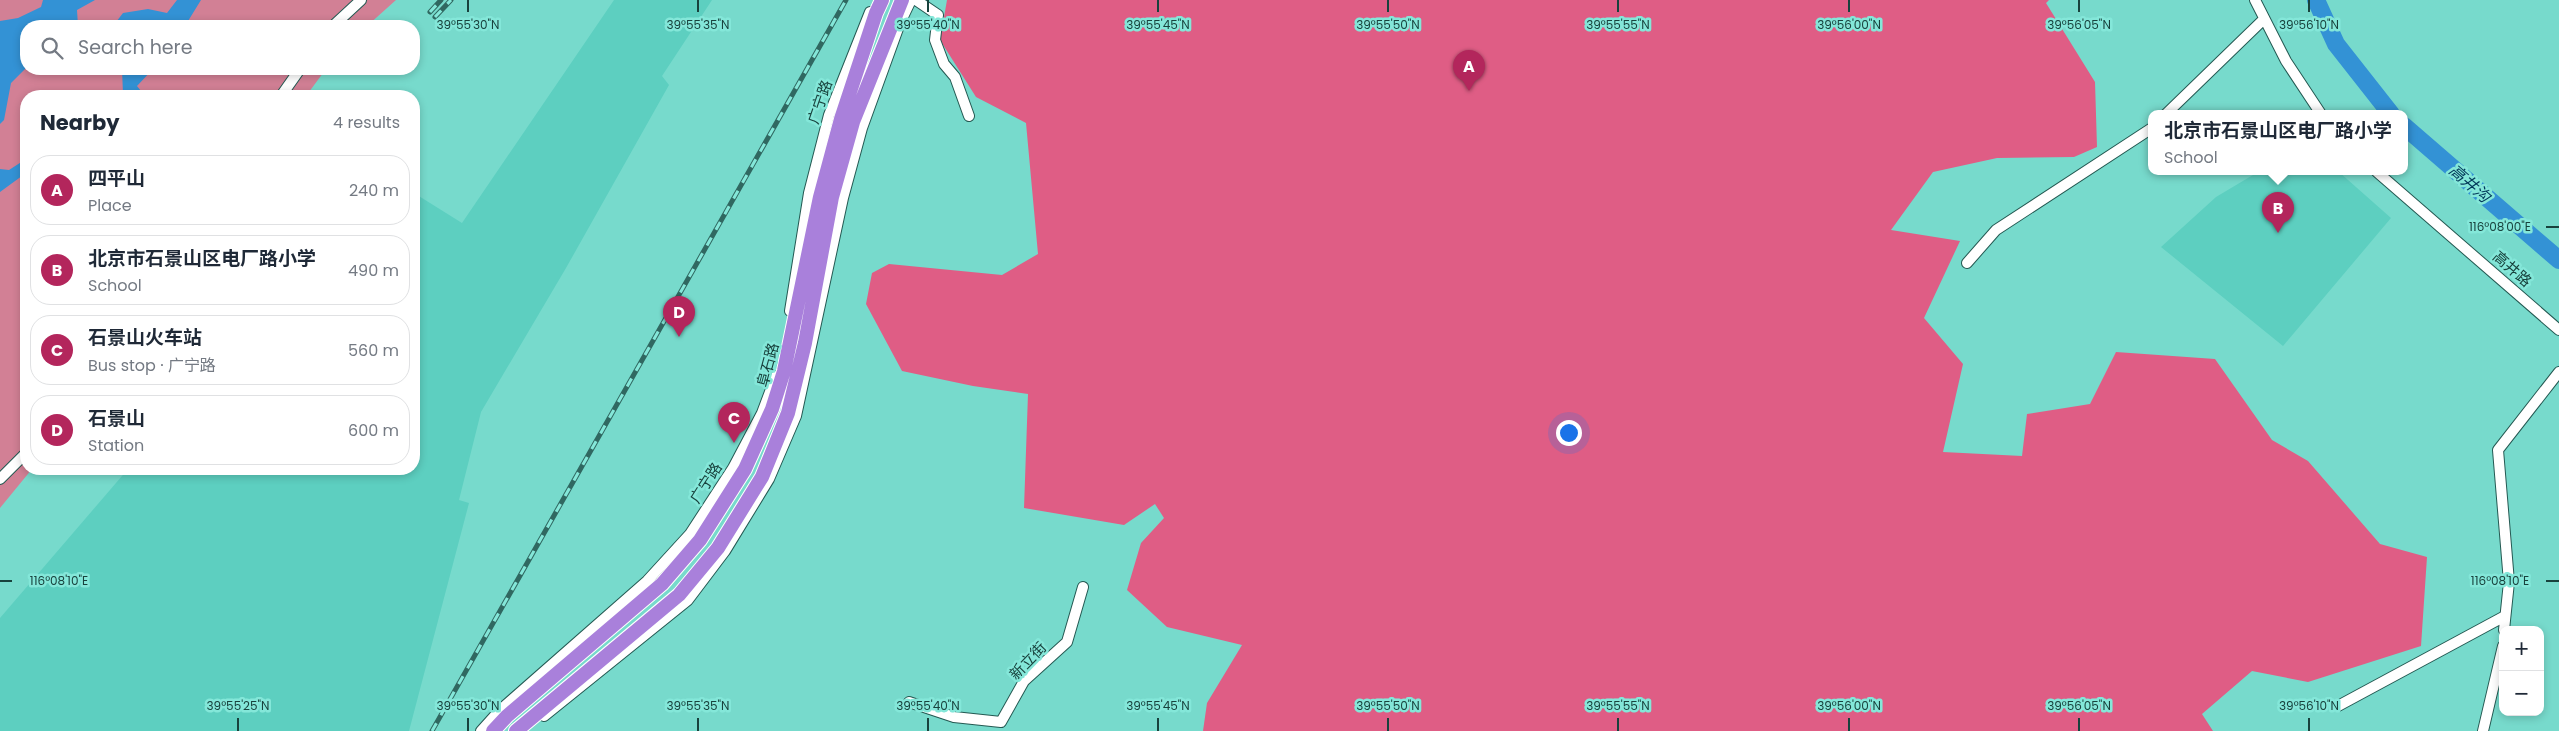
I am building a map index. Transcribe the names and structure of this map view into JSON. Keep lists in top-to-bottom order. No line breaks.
{"streets":{"highway":["阜石路"],"street":["广宁路","高井路","新立街"]},"water":["高井沟"],"page":{"search":"Search here","pins":["A","B","D","C"],"heading":["Nearby","4 results"],"popup":["北京市石景山区电厂路小学","School"],"list":[{"mark":"A","name":"四平山","note":"Place","value":"240 m"},{"mark":"B","name":"北京市石景山区电厂路小学","note":"School","value":"490 m"},{"mark":"C","name":"石景山火车站","note":"Bus stop · 广宁路","value":"560 m"},{"mark":"D","name":"石景山","note":"Station","value":"600 m"}],"map_buttons":["+","−"]},"coordinates":["39°55'30\"N","39°55'35\"N","39°55'40\"N","39°55'45\"N","39°55'50\"N","39°55'55\"N","39°56'00\"N","39°56'05\"N","39°56'10\"N","116°08'00\"E","116°08'10\"E","39°55'25\"N"]}
